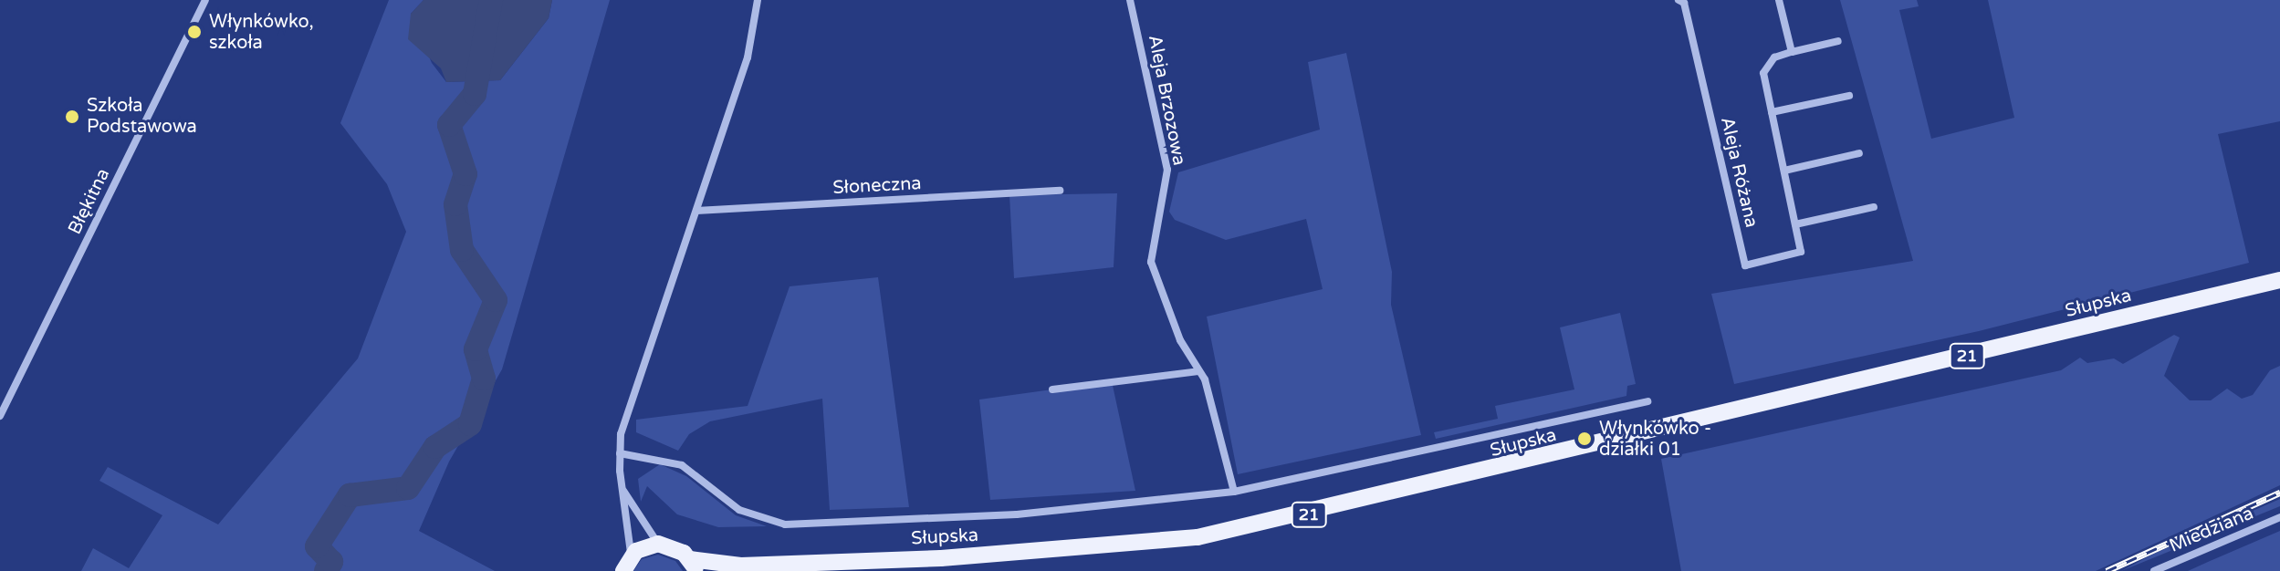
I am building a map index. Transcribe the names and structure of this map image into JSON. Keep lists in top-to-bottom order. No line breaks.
{"streets":{"main road":["Słupska","21"],"street":["Aleja Brzozowa","Aleja Różana","Słoneczna","Błękitna","Miedziana"]},"crossings":[["Słupska","21"]],"places":["Włynkówko, szkoła","Szkoła Podstawowa","Włynkówko - działki 01"]}
